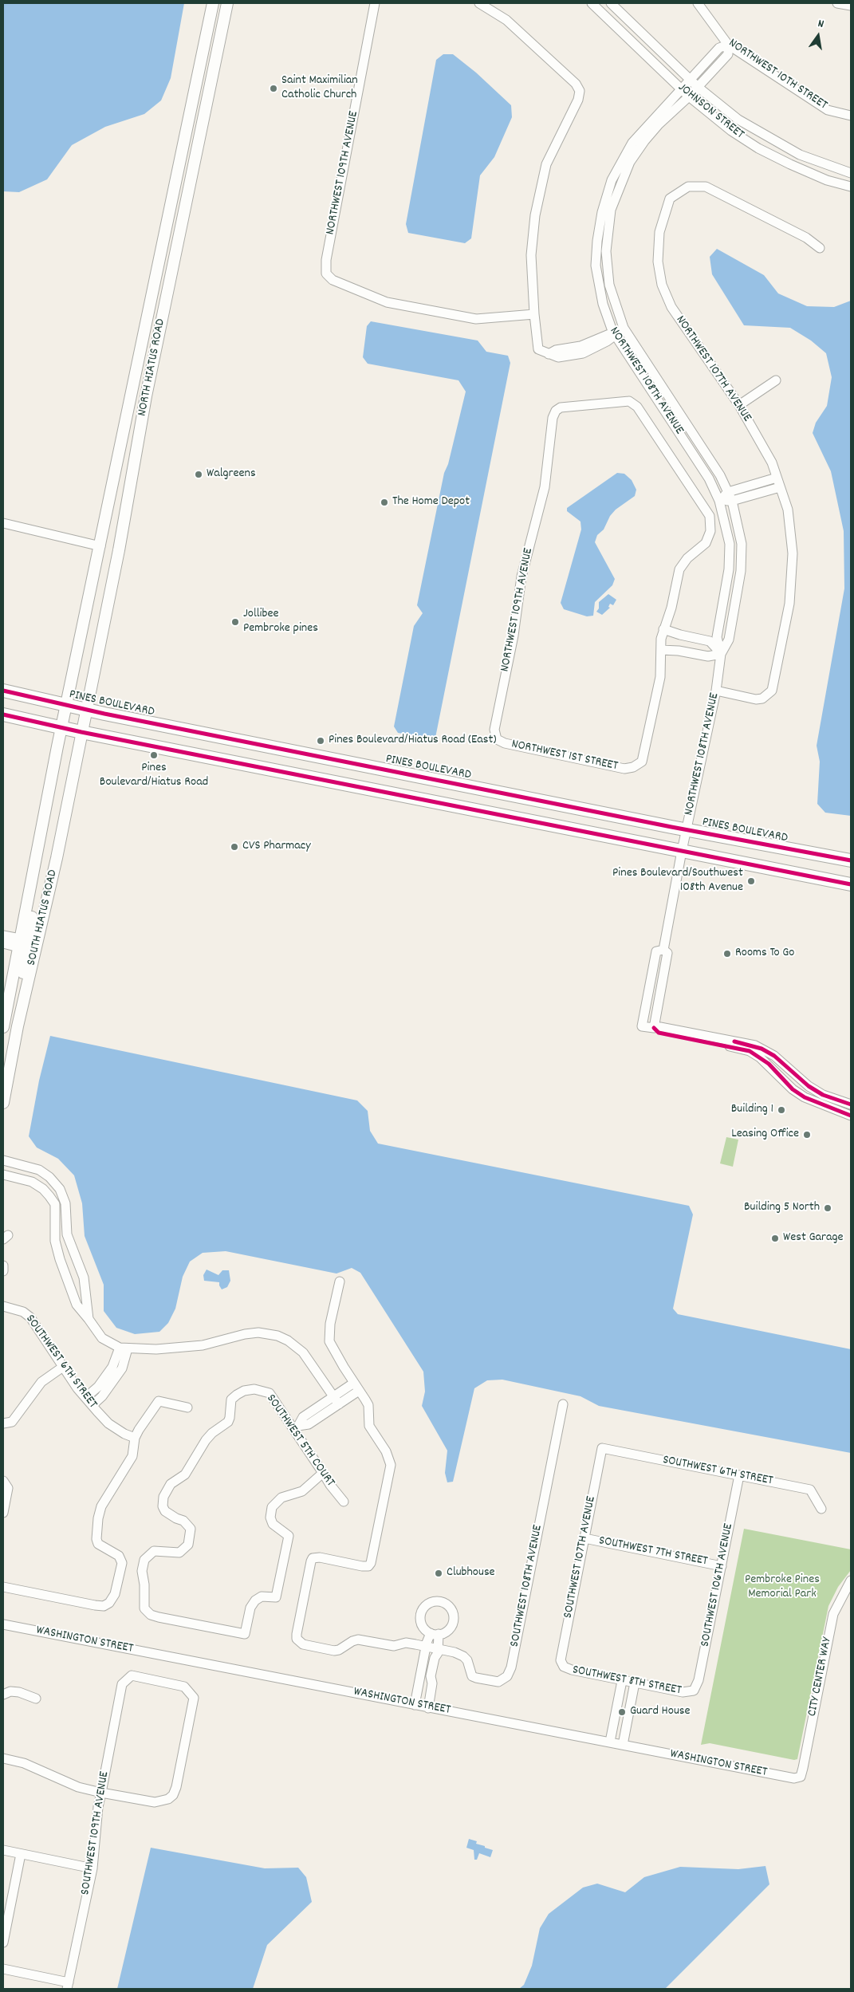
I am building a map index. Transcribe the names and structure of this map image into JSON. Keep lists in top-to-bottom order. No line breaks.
{"streets":{"highway":["PINES BOULEVARD"],"main road":["NORTH HIATUS ROAD","SOUTH HIATUS ROAD"],"street":["NORTHWEST 10TH STREET","JOHNSON STREET","NORTHWEST 109TH AVENUE","NORTHWEST 107TH AVENUE","NORTHWEST 108TH AVENUE","NORTHWEST 1ST STREET","SOUTHWEST 6TH STREET","SOUTHWEST 5TH COURT","SOUTHWEST 7TH STREET","SOUTHWEST 107TH AVENUE","SOUTHWEST 106TH AVENUE","SOUTHWEST 108TH AVENUE","WASHINGTON STREET","CITY CENTER WAY","SOUTHWEST 8TH STREET","SOUTHWEST 109TH AVENUE"]},"crossings":[["NORTHWEST 10TH STREET","NORTHWEST 108TH AVENUE"],["JOHNSON STREET","NORTHWEST 108TH AVENUE"],["NORTHWEST 109TH AVENUE","NORTHWEST 1ST STREET"],["NORTH HIATUS ROAD","PINES BOULEVARD"],["NORTH HIATUS ROAD","SOUTH HIATUS ROAD"],["NORTHWEST 107TH AVENUE","NORTHWEST 108TH AVENUE"],["NORTHWEST 108TH AVENUE","PINES BOULEVARD"],["SOUTHWEST 6TH STREET","SOUTHWEST 107TH AVENUE"],["SOUTHWEST 6TH STREET","SOUTHWEST 106TH AVENUE"],["SOUTHWEST 7TH STREET","SOUTHWEST 107TH AVENUE"],["SOUTHWEST 7TH STREET","SOUTHWEST 106TH AVENUE"],["SOUTHWEST 107TH AVENUE","SOUTHWEST 8TH STREET"],["SOUTHWEST 106TH AVENUE","SOUTHWEST 8TH STREET"],["WASHINGTON STREET","CITY CENTER WAY"]],"parks":["Pembroke Pines Memorial Park"],"places":["Saint Maximilian Catholic Church","Walgreens","The Home Depot","Jollibee Pembroke pines","Pines Boulevard/Hiatus Road (East)","Pines Boulevard/Hiatus Road","CVS Pharmacy","Pines Boulevard/Southwest 108th Avenue","Rooms To Go","Building 1","Leasing Office","Building 5 North","West Garage","Clubhouse","Guard House"],"north":"top"}
